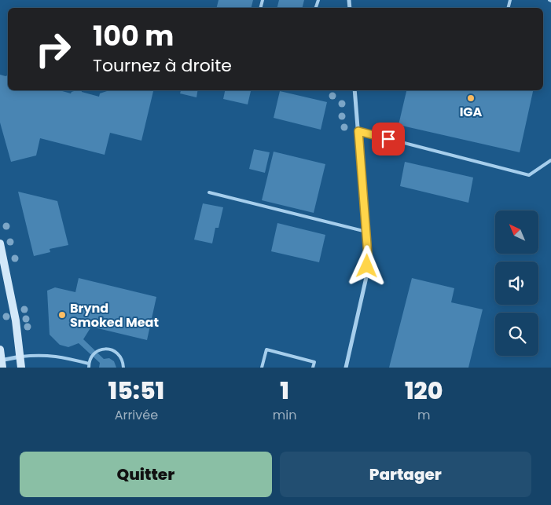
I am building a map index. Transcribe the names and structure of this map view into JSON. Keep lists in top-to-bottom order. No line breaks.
{"places":["IGA","Brynd Smoked Meat"],"north":"top left","page":{"turn":["100 m","Tournez à droite"],"eta":["15:51","Arrivée","1","min","120","m"],"buttons":["Quitter","Partager"]}}
